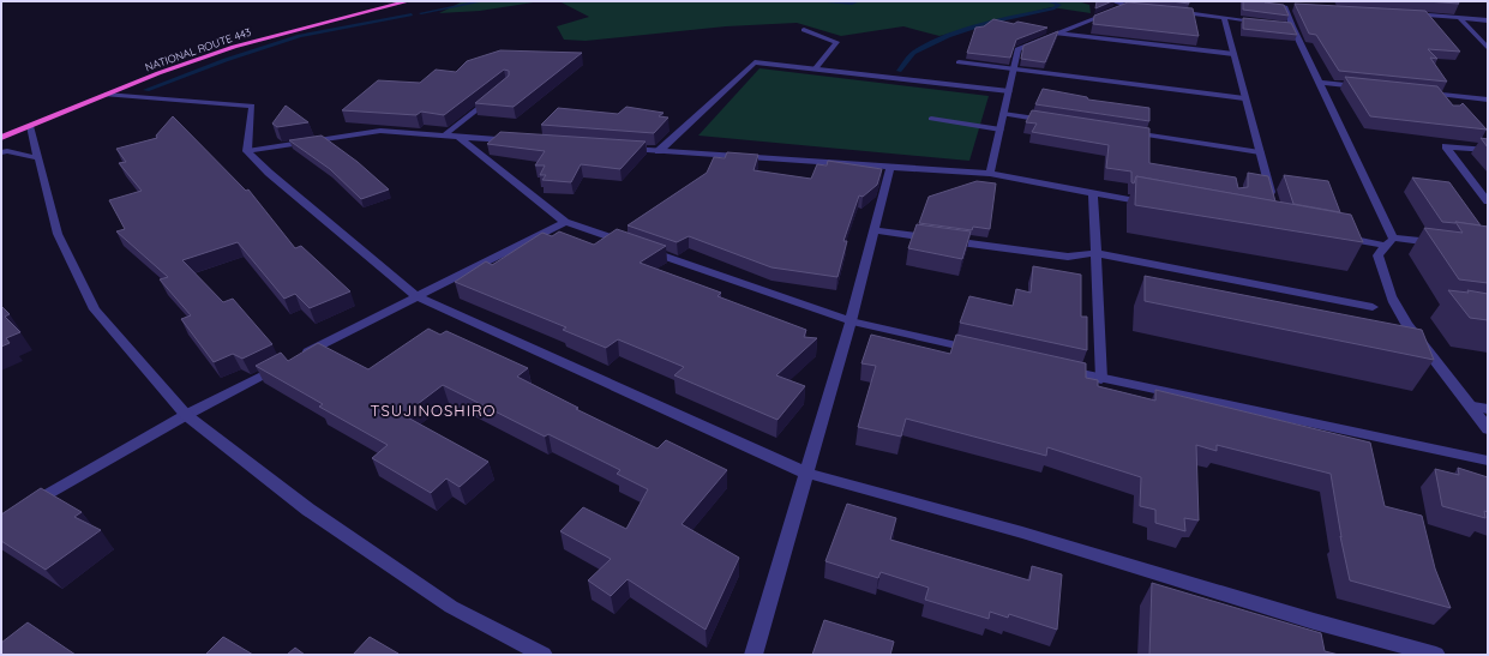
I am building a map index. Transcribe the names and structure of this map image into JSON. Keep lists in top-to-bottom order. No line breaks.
{"streets":{"highway":["NATIONAL ROUTE 443"]},"districts":["TSUJINOSHIRO"]}
